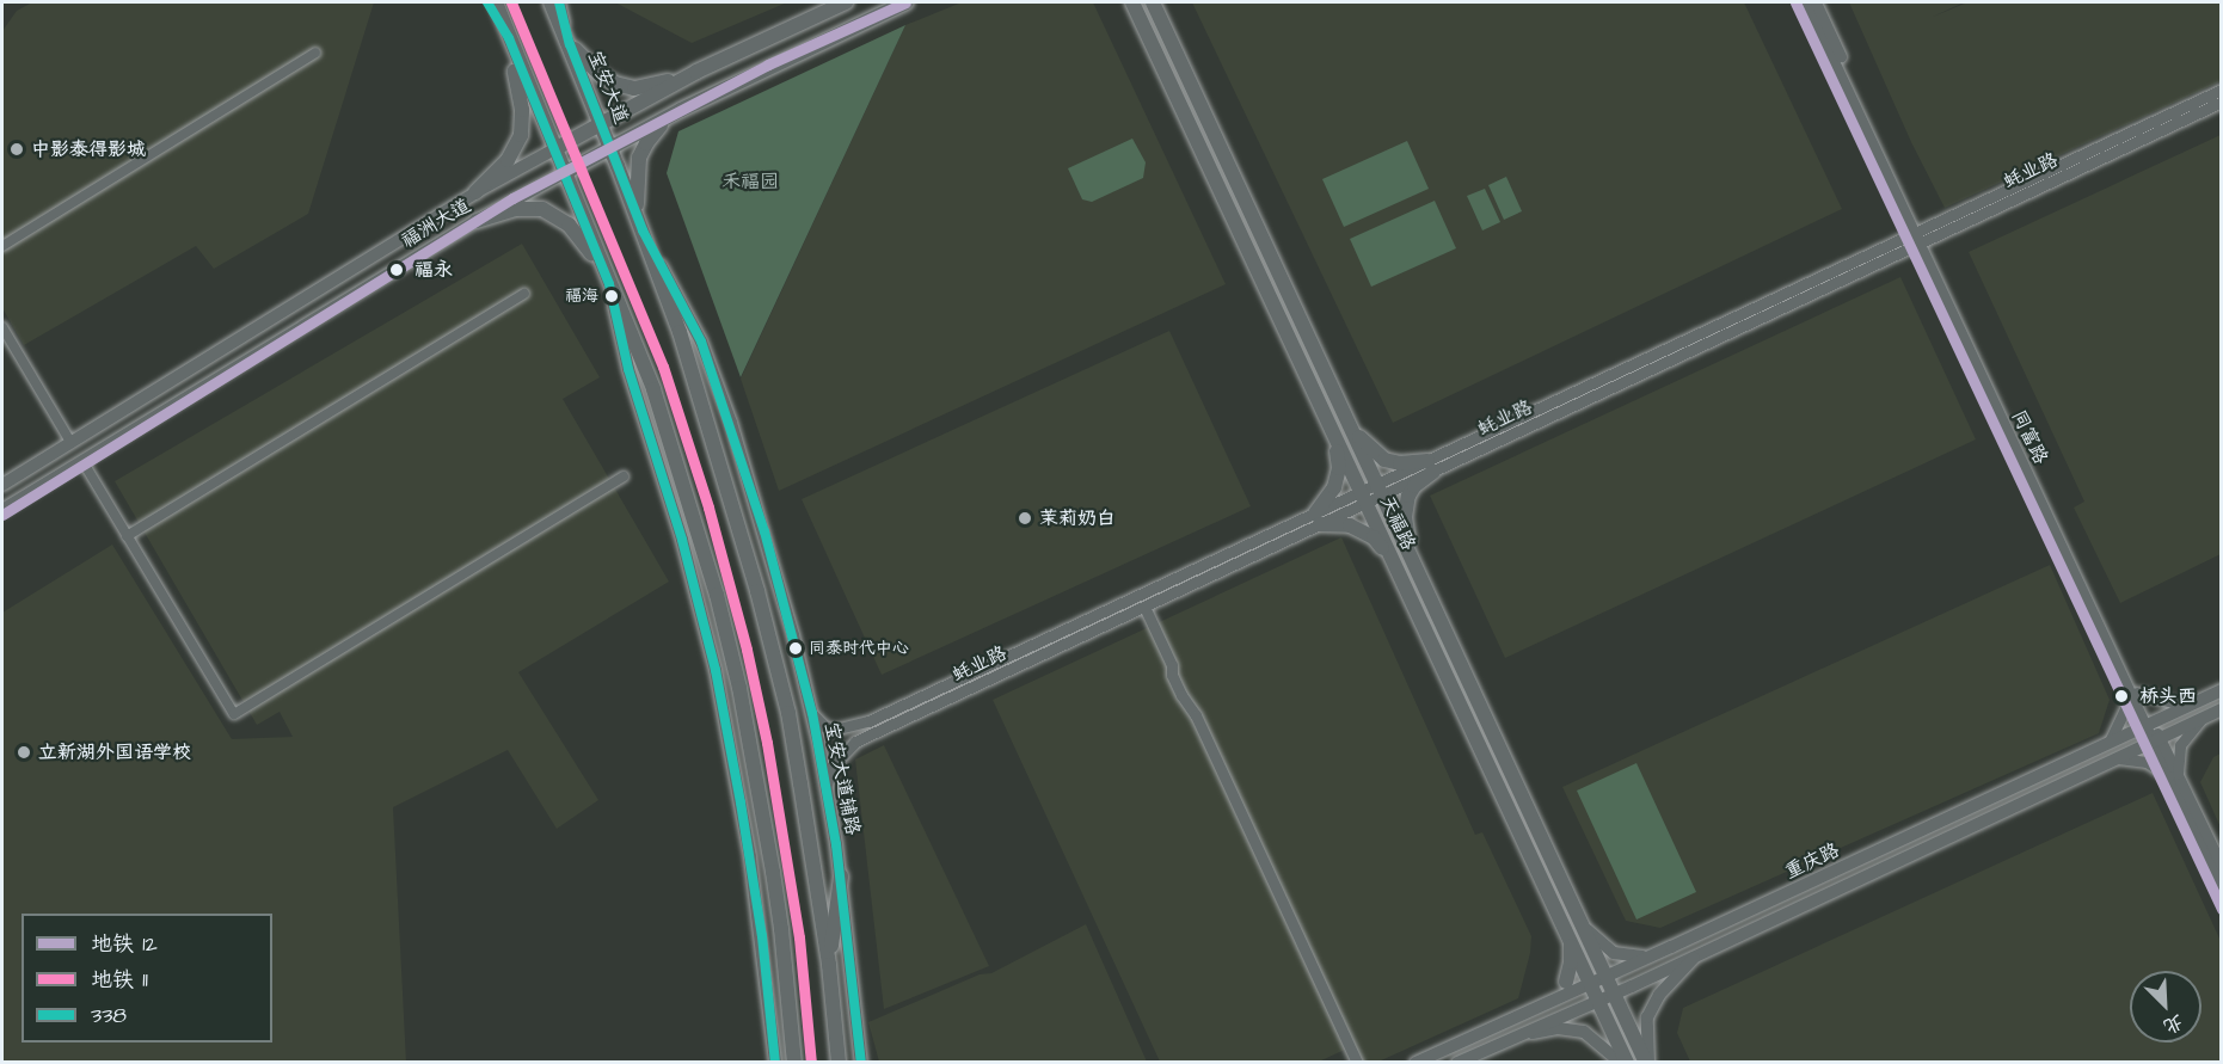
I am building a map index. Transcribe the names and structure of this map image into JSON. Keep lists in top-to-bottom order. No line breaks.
{"streets":{"main road":["宝安大道","福洲大道","天福路","宝安大道辅路","重庆路"],"street":["蚝业路","同富路"]},"crossings":[["宝安大道","福洲大道"],["宝安大道","宝安大道辅路"],["蚝业路","同富路"],["蚝业路","天福路"],["蚝业路","宝安大道辅路"],["同富路","重庆路"],["天福路","重庆路"]],"parks":["禾福园"],"places":["中影泰得影城","福永","福海","茉莉奶白","同泰时代中心","桥头西","立新湖外国语学校"],"lines":["metro line 12","metro line 11","transit line 338"],"legend":["地铁 12","地铁 11","338"],"north":"bottom right"}
